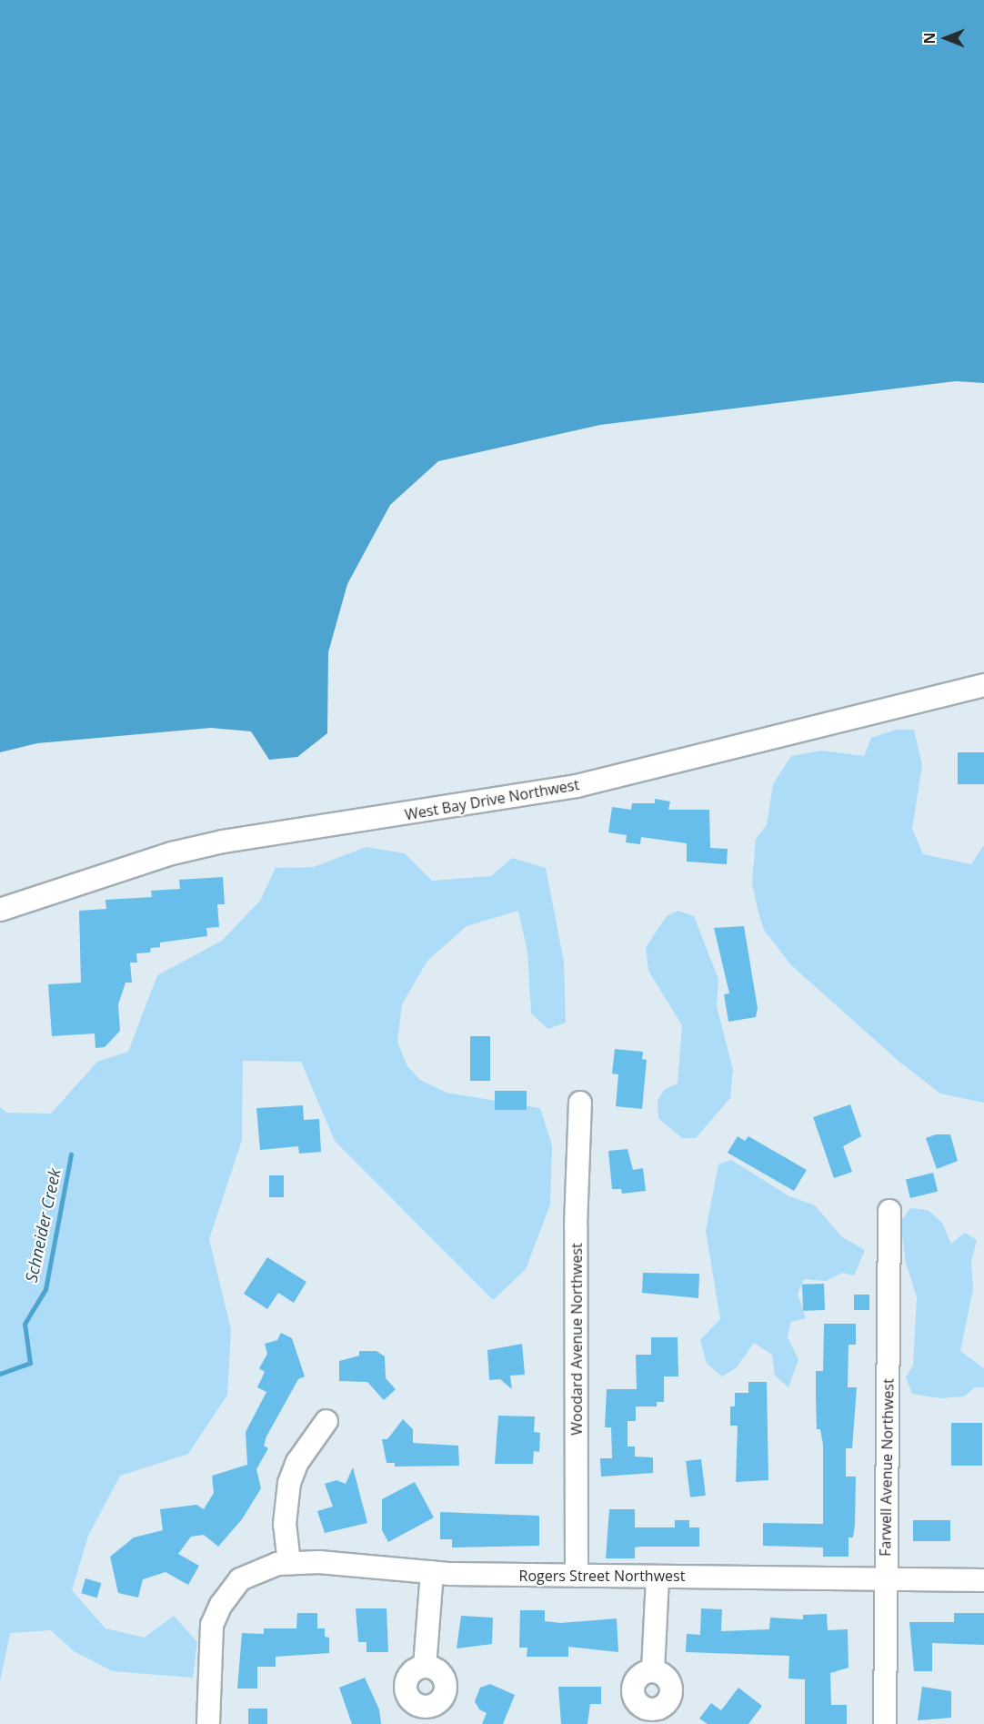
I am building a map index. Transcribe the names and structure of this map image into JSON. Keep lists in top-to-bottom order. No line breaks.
{"streets":{"street":["West Bay Drive Northwest","Woodard Avenue Northwest","Farwell Avenue Northwest","Rogers Street Northwest"]},"crossings":[["Woodard Avenue Northwest","Rogers Street Northwest"],["Farwell Avenue Northwest","Rogers Street Northwest"]],"water":["Schneider Creek"],"north":"left"}
